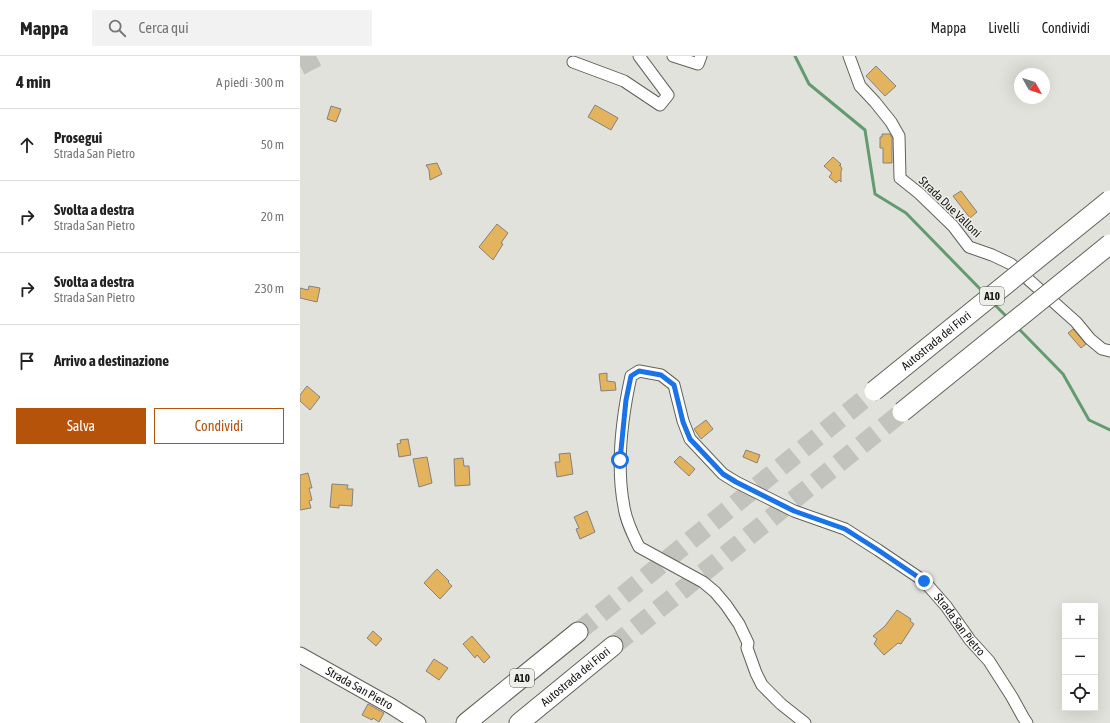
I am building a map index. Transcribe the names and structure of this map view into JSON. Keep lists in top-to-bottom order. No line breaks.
{"streets":{"highway":["A10","Autostrada dei Fiori"],"street":["Strada Due Valloni","Strada San Pietro"]},"north":"bottom right","page":{"header":"Mappa","search":"Cerca qui","nav":["Mappa","Livelli","Condividi"],"heading":["4 min","A piedi · 300 m"],"list":[["Prosegui","Strada San Pietro","50 m"],["Svolta a destra","Strada San Pietro","20 m"],["Svolta a destra","Strada San Pietro","230 m"],"Arrivo a destinazione"],"buttons":["Salva","Condividi"],"map_buttons":["+","−"]}}
